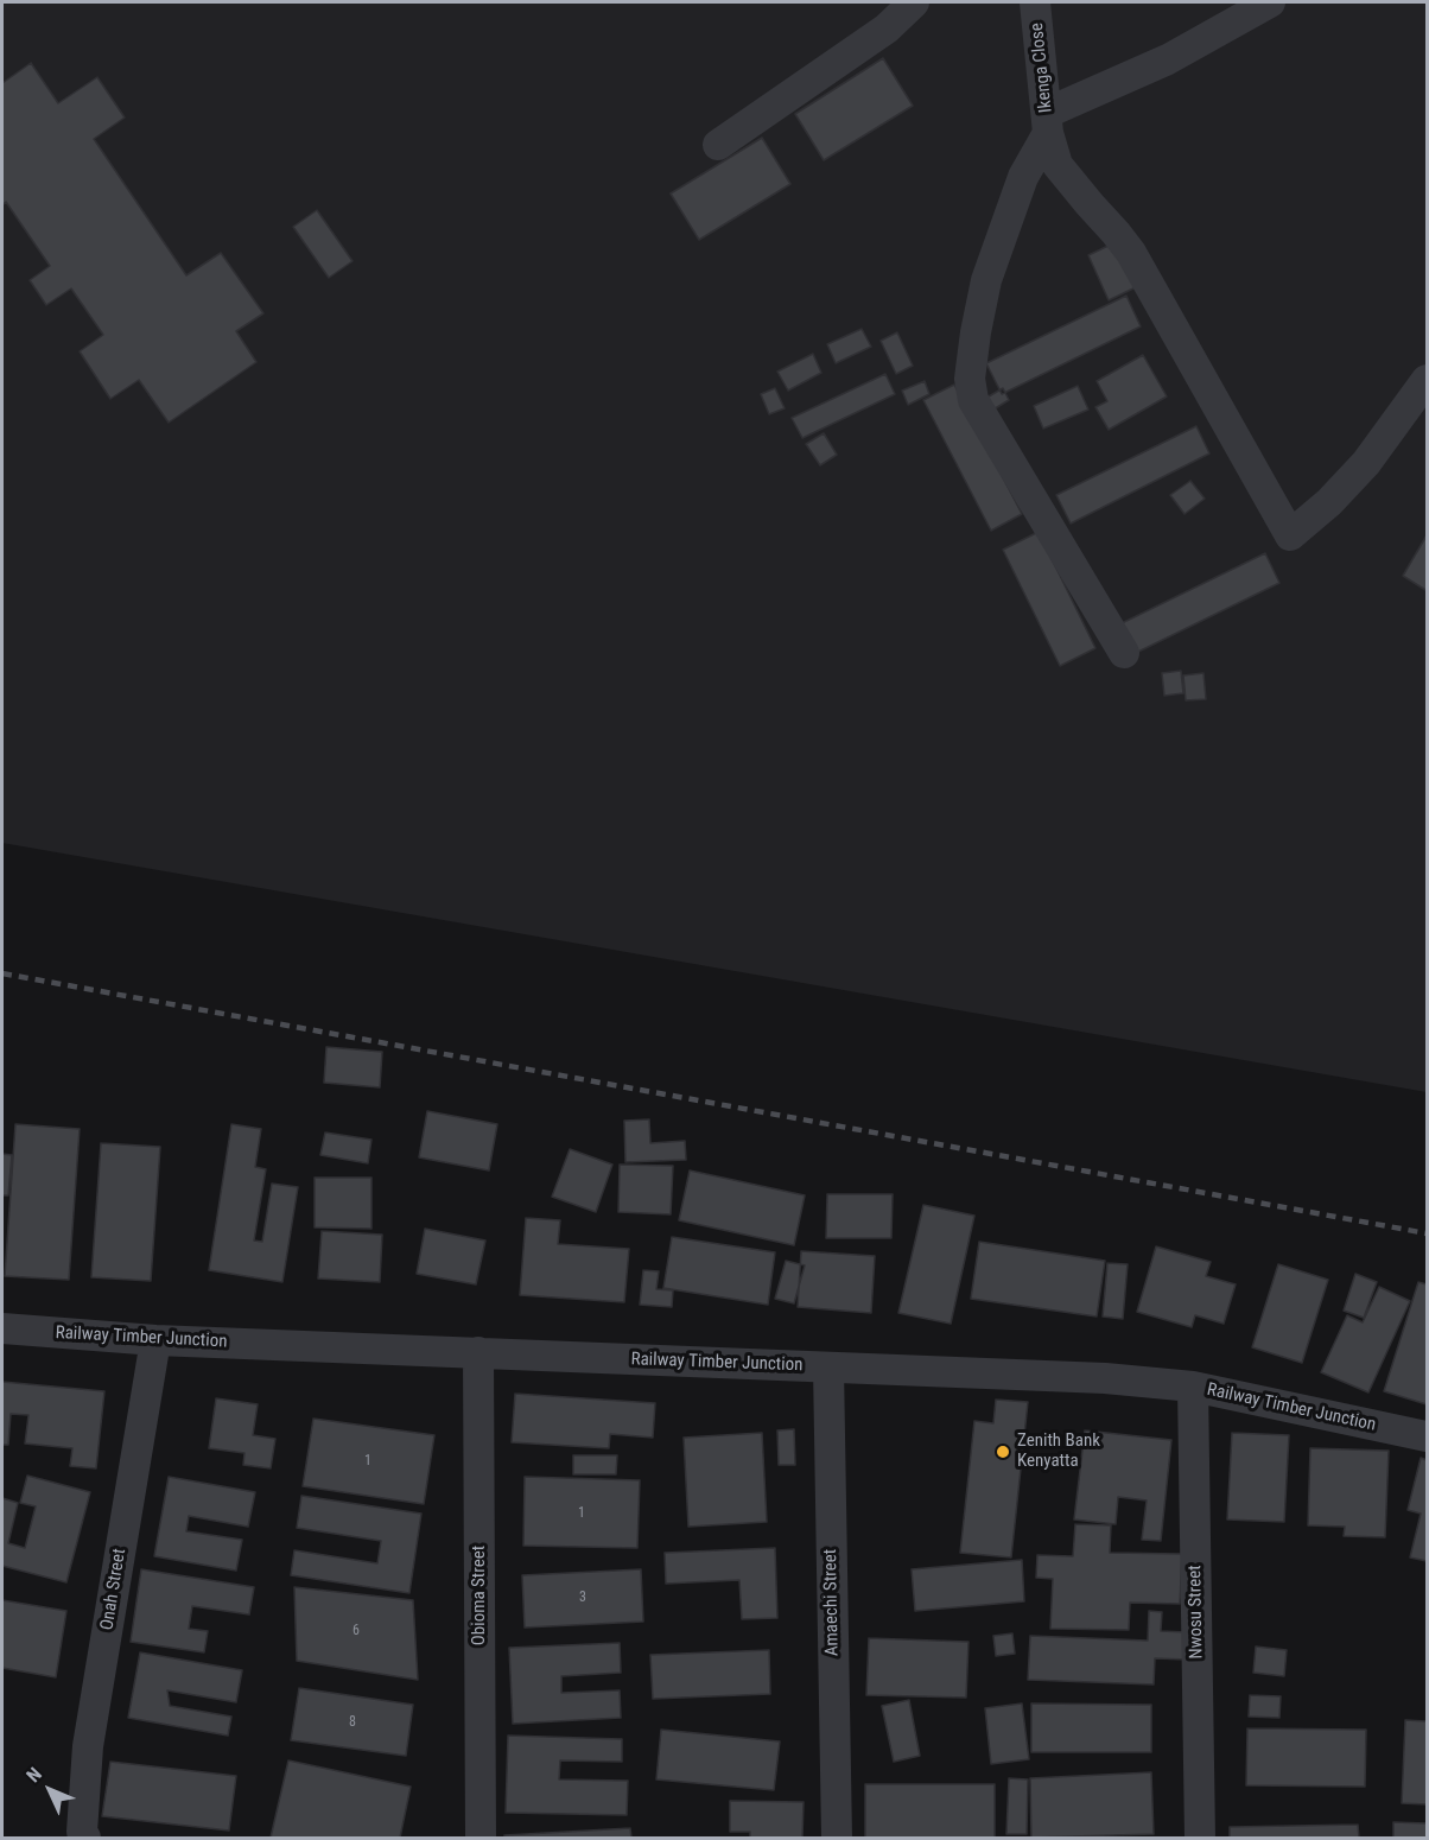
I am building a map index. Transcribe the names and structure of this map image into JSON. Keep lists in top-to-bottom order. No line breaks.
{"streets":{"street":["Ikenga Close","Railway Timber Junction","Onah Street","Obioma Street","Amaechi Street","Nwosu Street"]},"crossings":[["Railway Timber Junction","Onah Street"],["Railway Timber Junction","Obioma Street"],["Railway Timber Junction","Amaechi Street"],["Railway Timber Junction","Nwosu Street"]],"places":["Zenith Bank Kenyatta"],"house_numbers":["1","1","3","6","8"],"north":"top left"}
